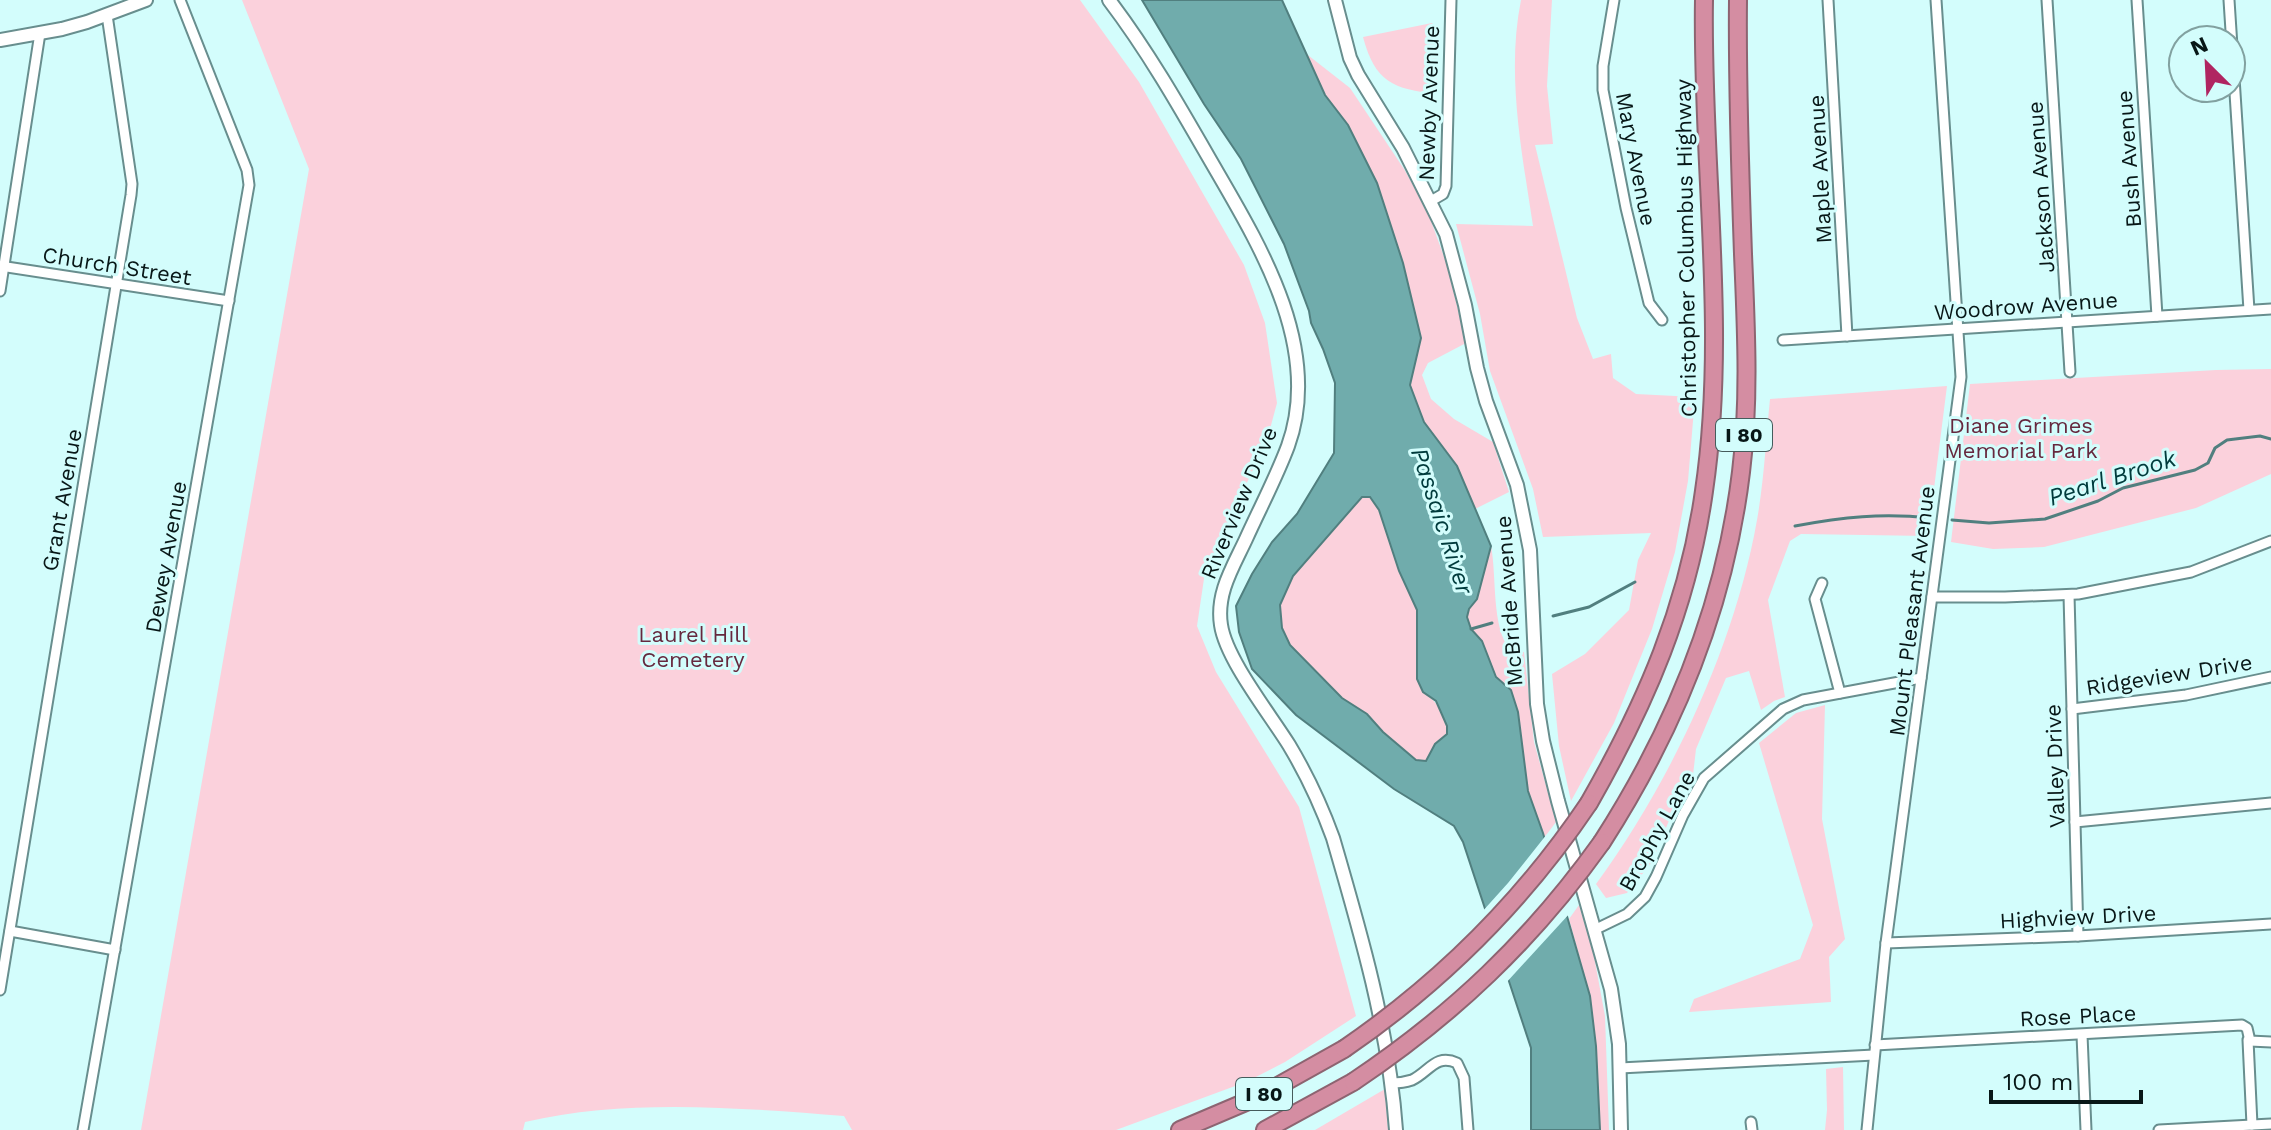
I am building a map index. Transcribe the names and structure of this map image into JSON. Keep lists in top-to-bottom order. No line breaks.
{"streets":{"highway":["Christopher Columbus Highway","I 80"],"main road":["Riverview Drive","McBride Avenue"],"street":["Newby Avenue","Mary Avenue","Bush Avenue","Maple Avenue","Jackson Avenue","Church Street","Woodrow Avenue","Grant Avenue","Dewey Avenue","Mount Pleasant Avenue","Ridgeview Drive","Valley Drive","Brophy Lane","Highview Drive","Rose Place"]},"crossings":[["Newby Avenue","McBride Avenue"],["Bush Avenue","Woodrow Avenue"],["Maple Avenue","Woodrow Avenue"],["Jackson Avenue","Woodrow Avenue"],["Church Street","Grant Avenue"],["Church Street","Dewey Avenue"],["Woodrow Avenue","Mount Pleasant Avenue"],["McBride Avenue","Brophy Lane"],["McBride Avenue","Rose Place"],["Mount Pleasant Avenue","Brophy Lane"],["Mount Pleasant Avenue","Highview Drive"],["Mount Pleasant Avenue","Rose Place"],["Ridgeview Drive","Valley Drive"],["Valley Drive","Highview Drive"]],"water":["Pearl Brook","Passaic River"],"parks":["Diane Grimes Memorial Park","Laurel Hill Cemetery"],"scale_bar":"100 m","north":"top left"}
